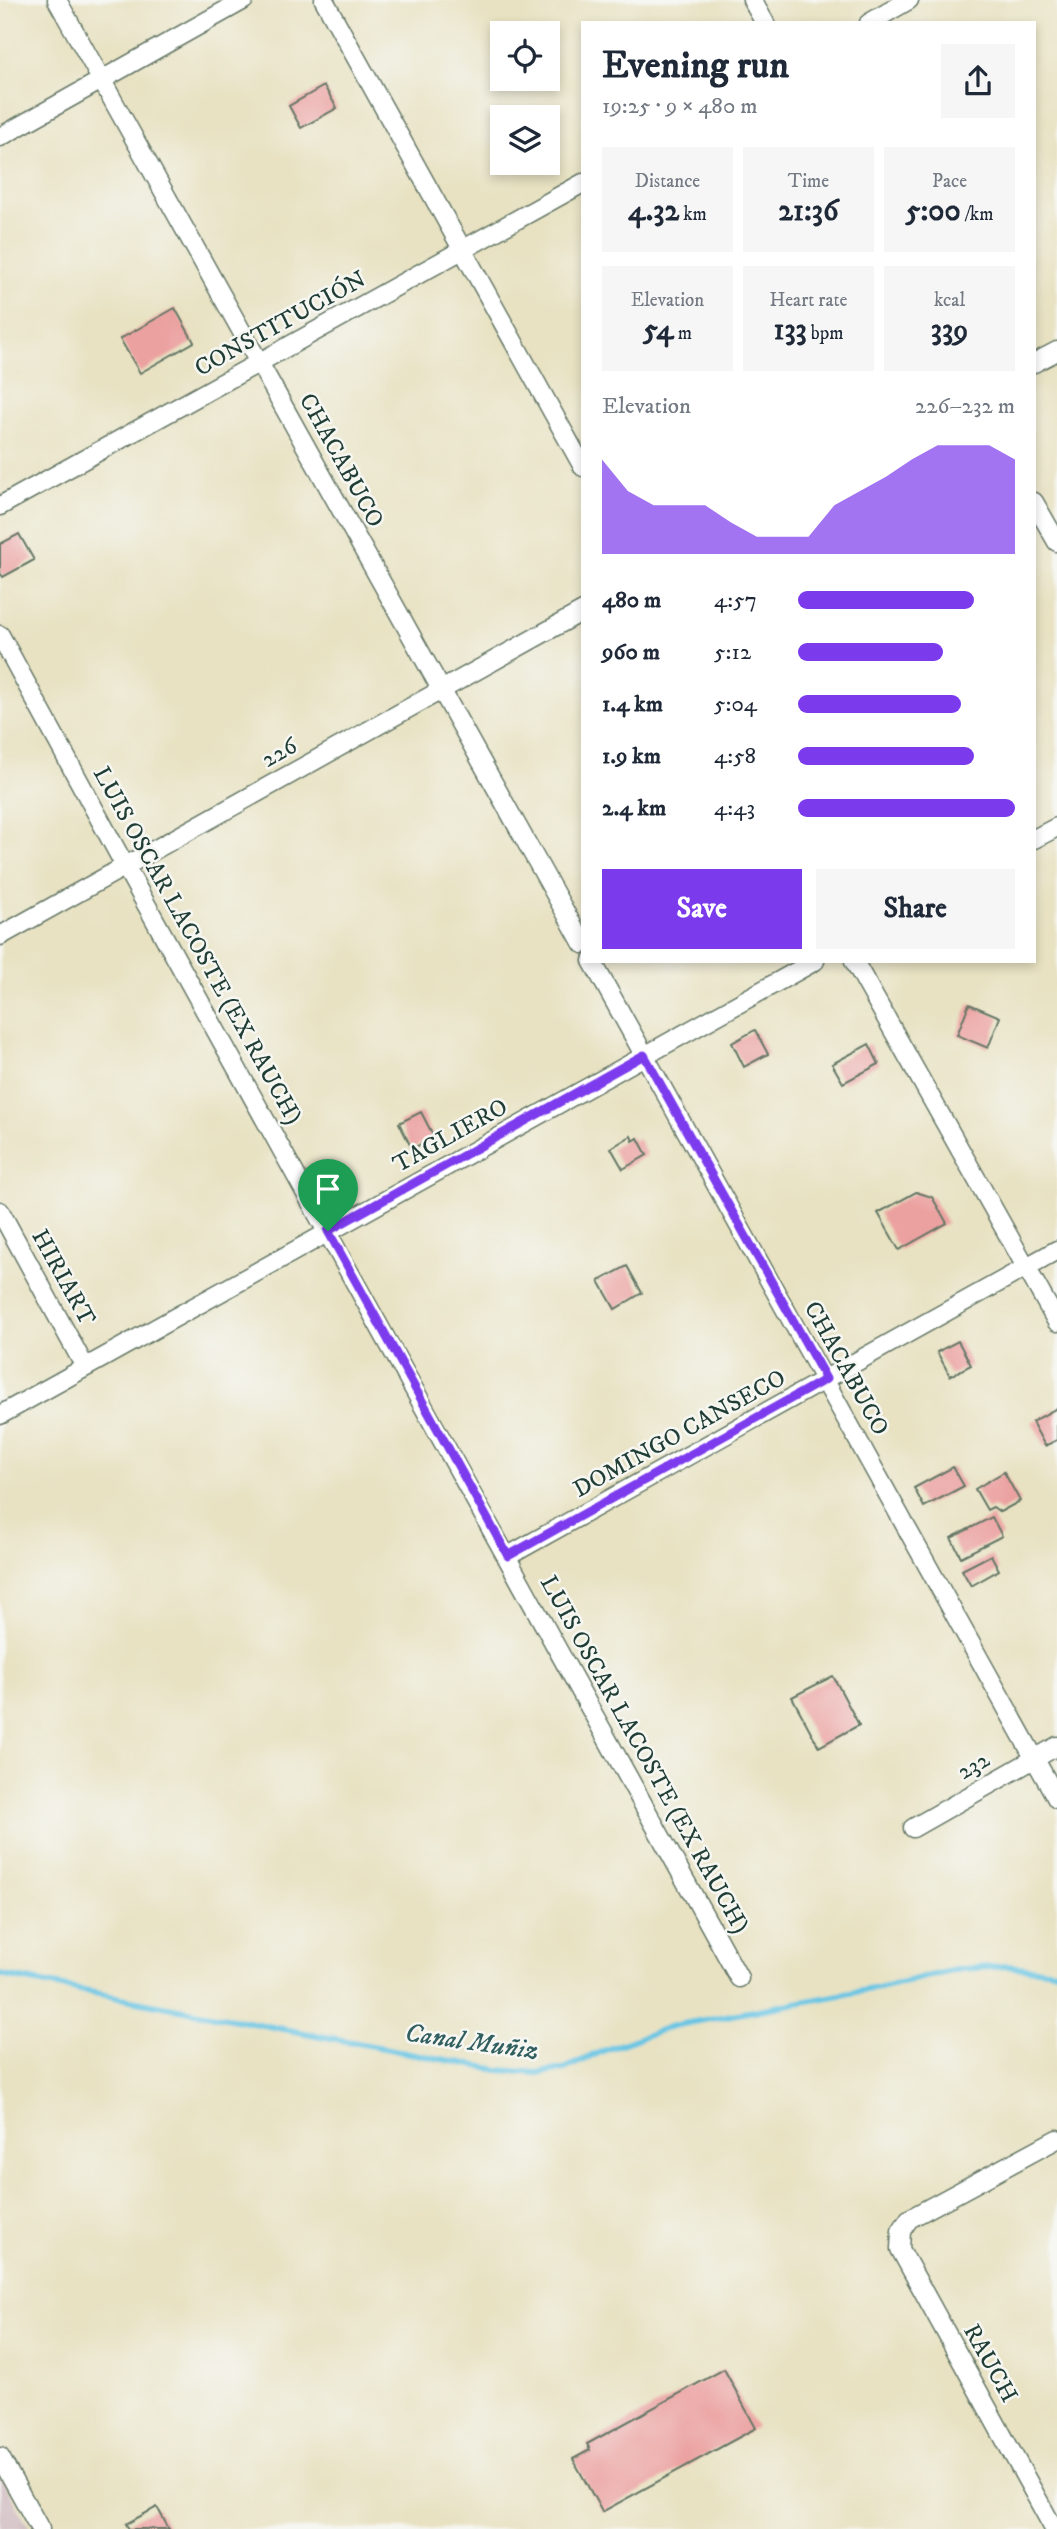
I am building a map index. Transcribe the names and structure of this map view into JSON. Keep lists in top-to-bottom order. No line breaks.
{"streets":{"street":["CONSTITUCIÓN","CHACABUCO","226","LUIS OSCAR LACOSTE (EX RAUCH)","TAGLIERO","HIRIART","DOMINGO CANSECO","232","RAUCH"]},"crossings":[["CONSTITUCIÓN","CHACABUCO"],["CHACABUCO","226"],["CHACABUCO","TAGLIERO"],["CHACABUCO","DOMINGO CANSECO"],["CHACABUCO","232"],["226","LUIS OSCAR LACOSTE (EX RAUCH)"],["LUIS OSCAR LACOSTE (EX RAUCH)","TAGLIERO"],["LUIS OSCAR LACOSTE (EX RAUCH)","DOMINGO CANSECO"],["TAGLIERO","HIRIART"]],"water":["Canal Muñiz"],"page":{"heading":["Evening run","19:25 · 9 × 480 m"],"stats":[["Distance","4.32 km"],["Time","21:36"],["Pace","5:00 /km"],["Elevation","54 m"],["Heart rate","133 bpm"],["kcal","339"]],"chart":["Elevation","226–232 m"],"list":[{"name":"480 m","note":"4:57"},{"name":"960 m","note":"5:12"},{"name":"1.4 km","note":"5:04"},{"name":"1.9 km","note":"4:58"},{"name":"2.4 km","note":"4:43"}],"buttons":["Save","Share"]}}
